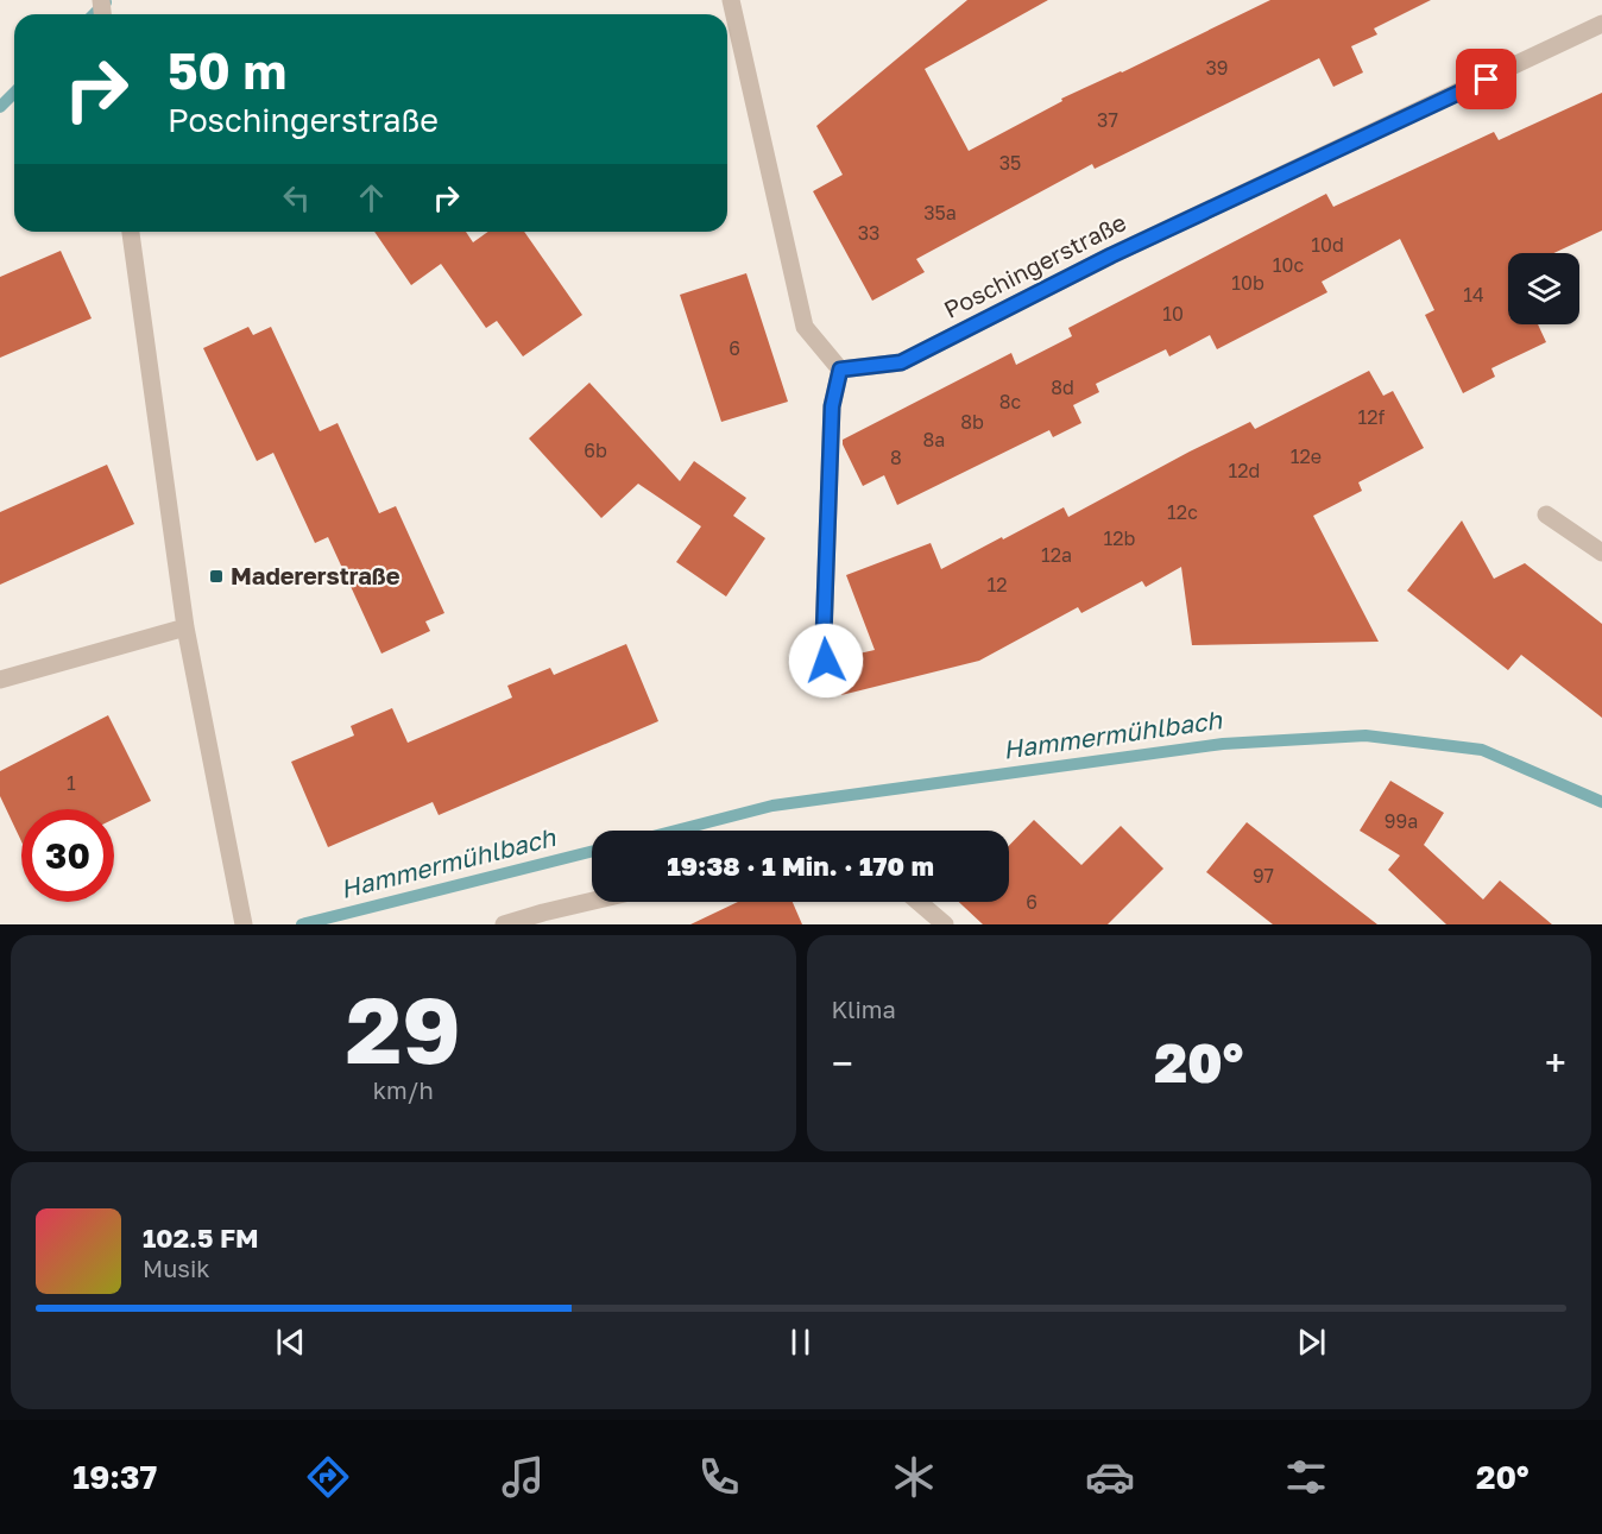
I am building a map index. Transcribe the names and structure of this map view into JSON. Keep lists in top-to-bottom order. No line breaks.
{"streets":{"street":["Poschingerstraße"]},"water":["Hammermühlbach"],"places":{"transit":["Madererstraße"]},"house_numbers":["39","37","35","35a","33","10d","10c","10b","14","10","6","8d","8c","12f","8b","8a","6b","12e","8","12d","12c","12b","12a","12","1","99a","97","6"],"page":{"turn":["50 m","Poschingerstraße"],"limit":"30","trip":"19:38 · 1 Min. · 170 m","tile":[["29","km/h"],"Klima"],"heat":["−","20°","+"],"song":["102.5 FM","Musik"],"tabs":["19:37","20°"]}}
